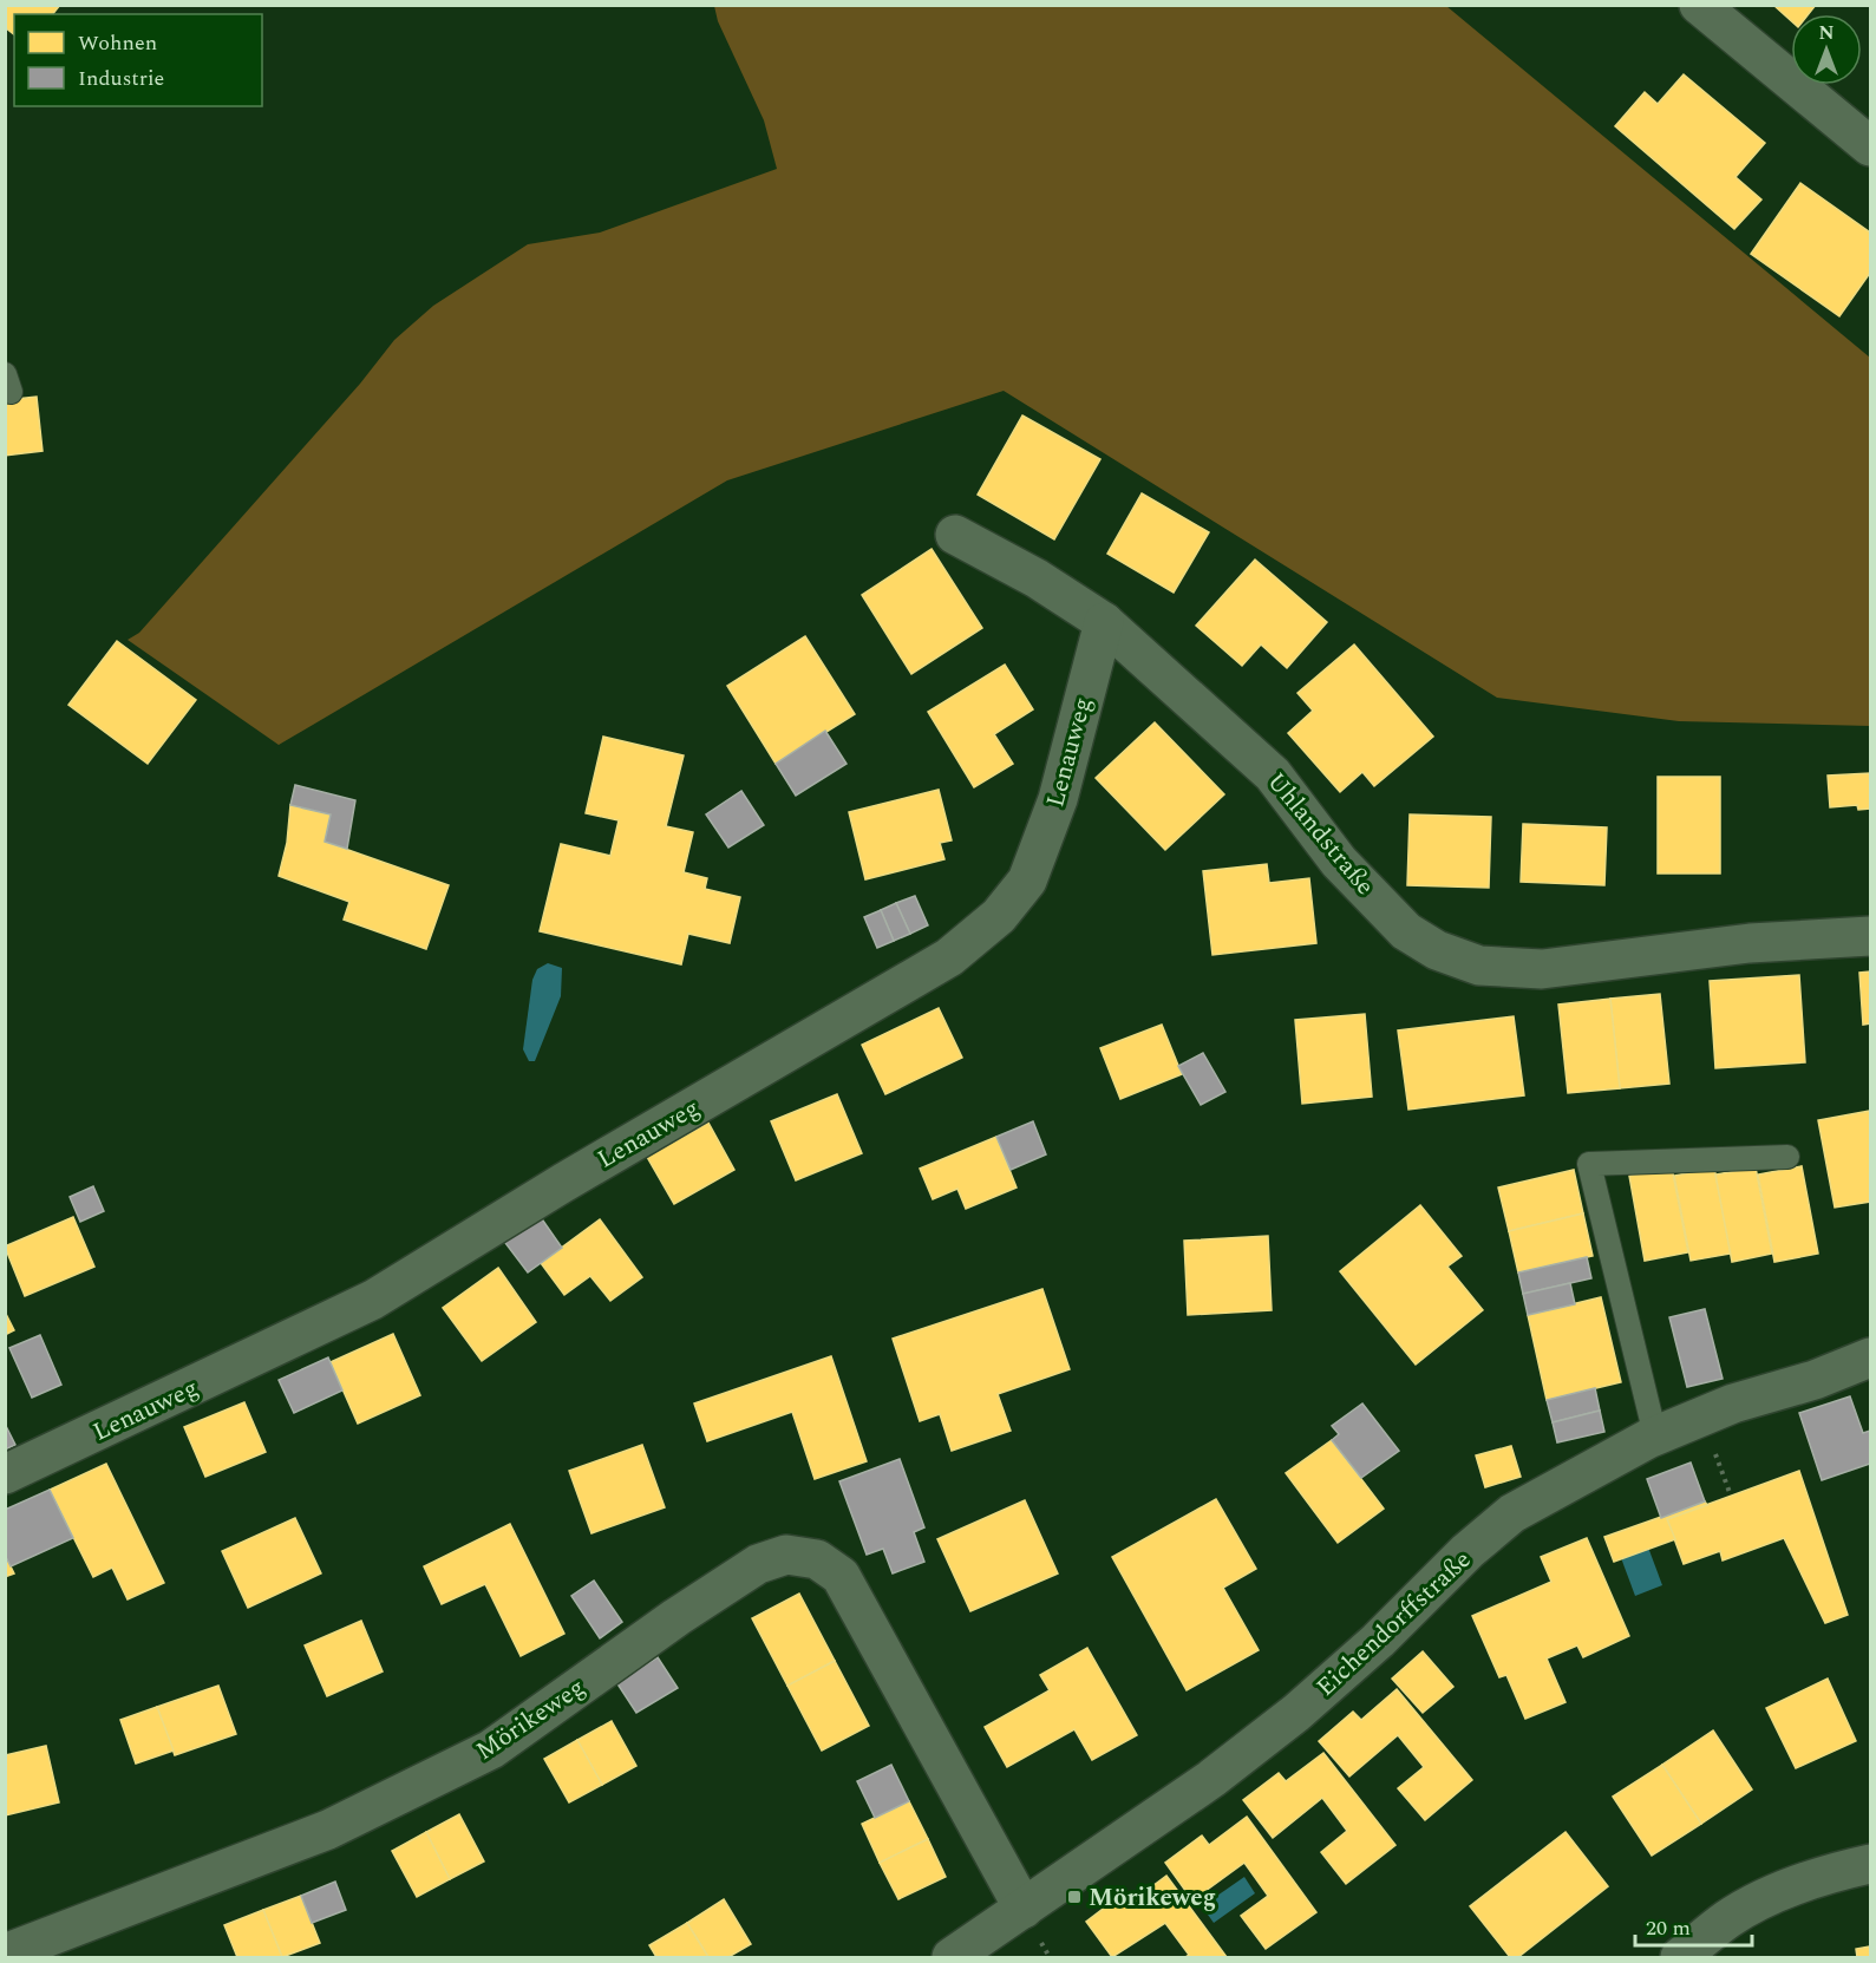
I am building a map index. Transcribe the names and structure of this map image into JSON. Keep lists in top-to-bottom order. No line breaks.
{"streets":{"street":["Lenauweg","Uhlandstraße","Eichendorffstraße","Mörikeweg"]},"crossings":[["Lenauweg","Uhlandstraße"],["Eichendorffstraße","Mörikeweg"]],"places":{"transit":["Mörikeweg"]},"legend":["Wohnen","Industrie"],"scale_bar":"20 m","north":"top"}
